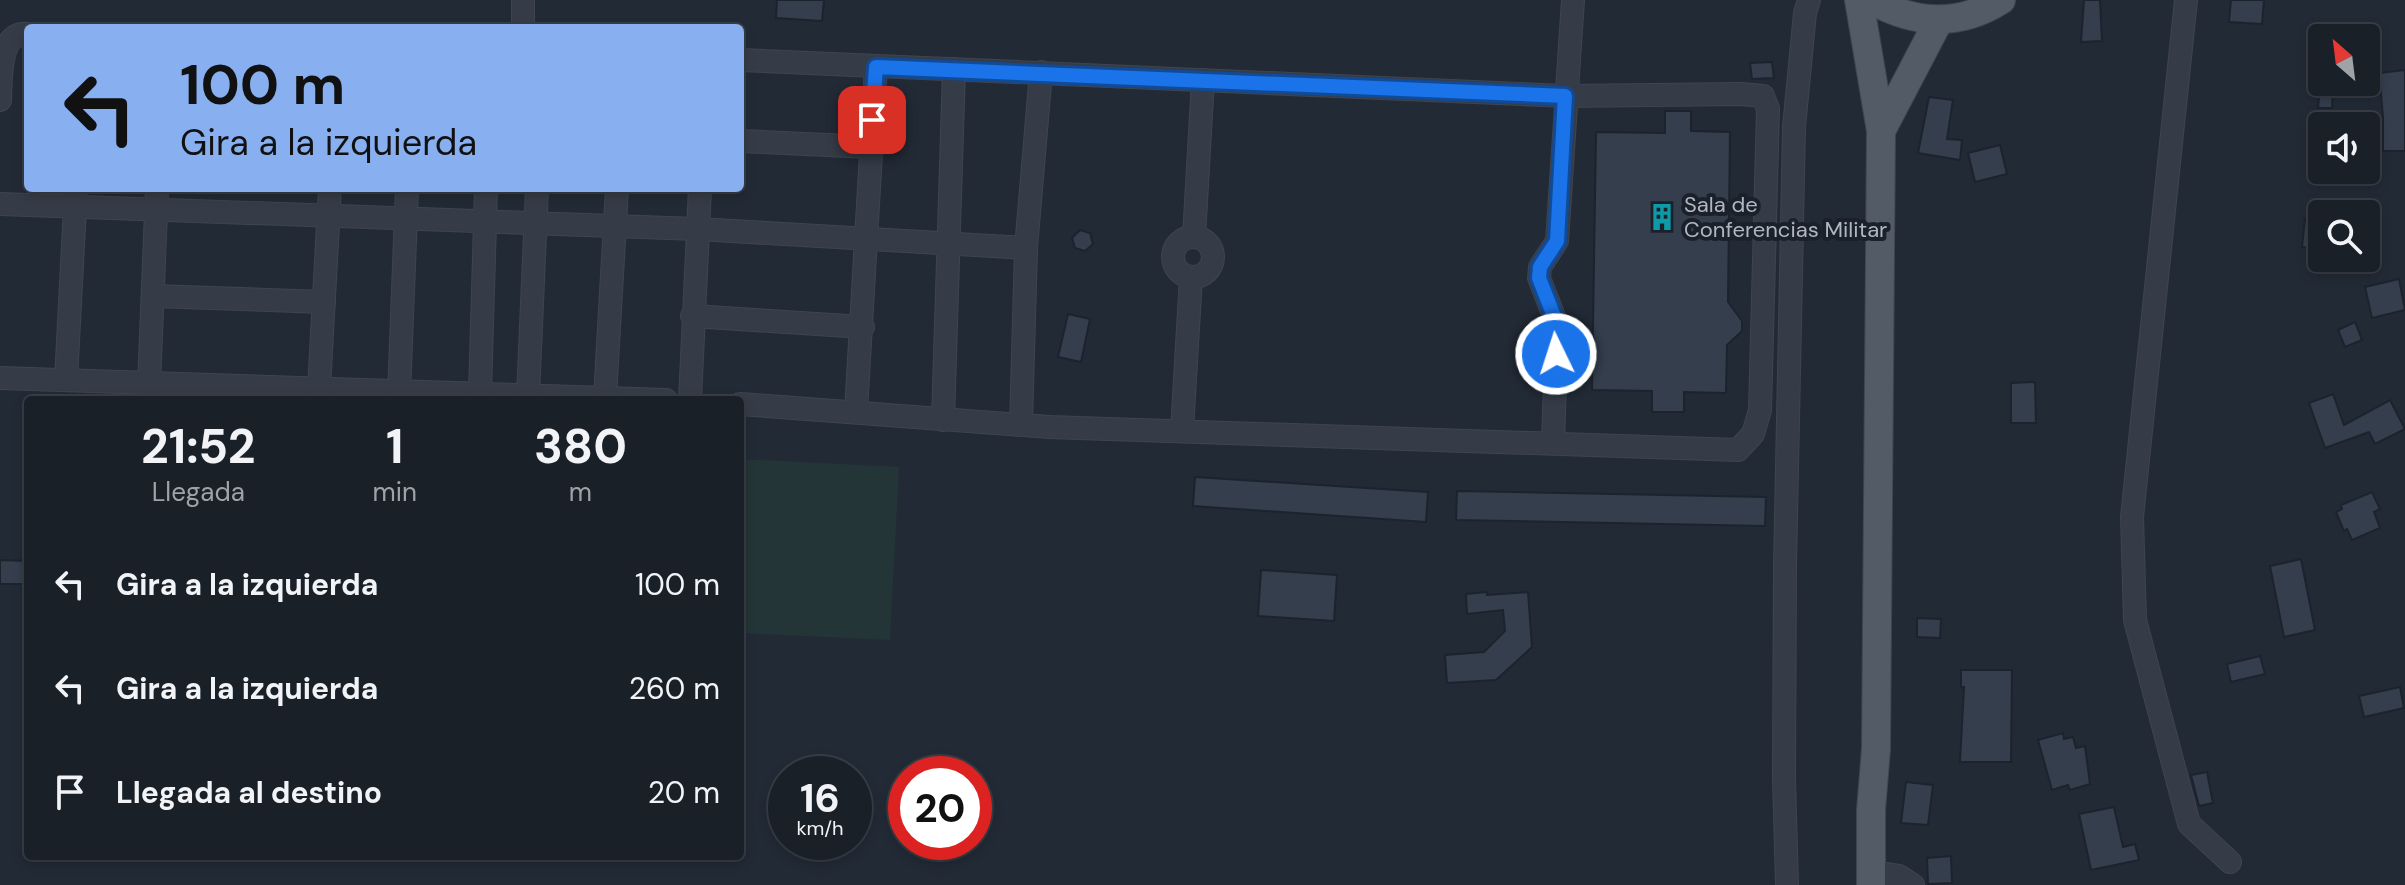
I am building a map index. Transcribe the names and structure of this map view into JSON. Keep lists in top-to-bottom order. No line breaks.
{"places":{"building":["Sala de Conferencias Militar"]},"north":"top left","page":{"turn":["100 m","Gira a la izquierda"],"eta":["21:52","Llegada","1","min","380","m"],"list":[{"name":"Gira a la izquierda","value":"100 m"},{"name":"Gira a la izquierda","value":"260 m"},{"name":"Llegada al destino","value":"20 m"}],"speed":"16 km/h","limit":"20"}}
